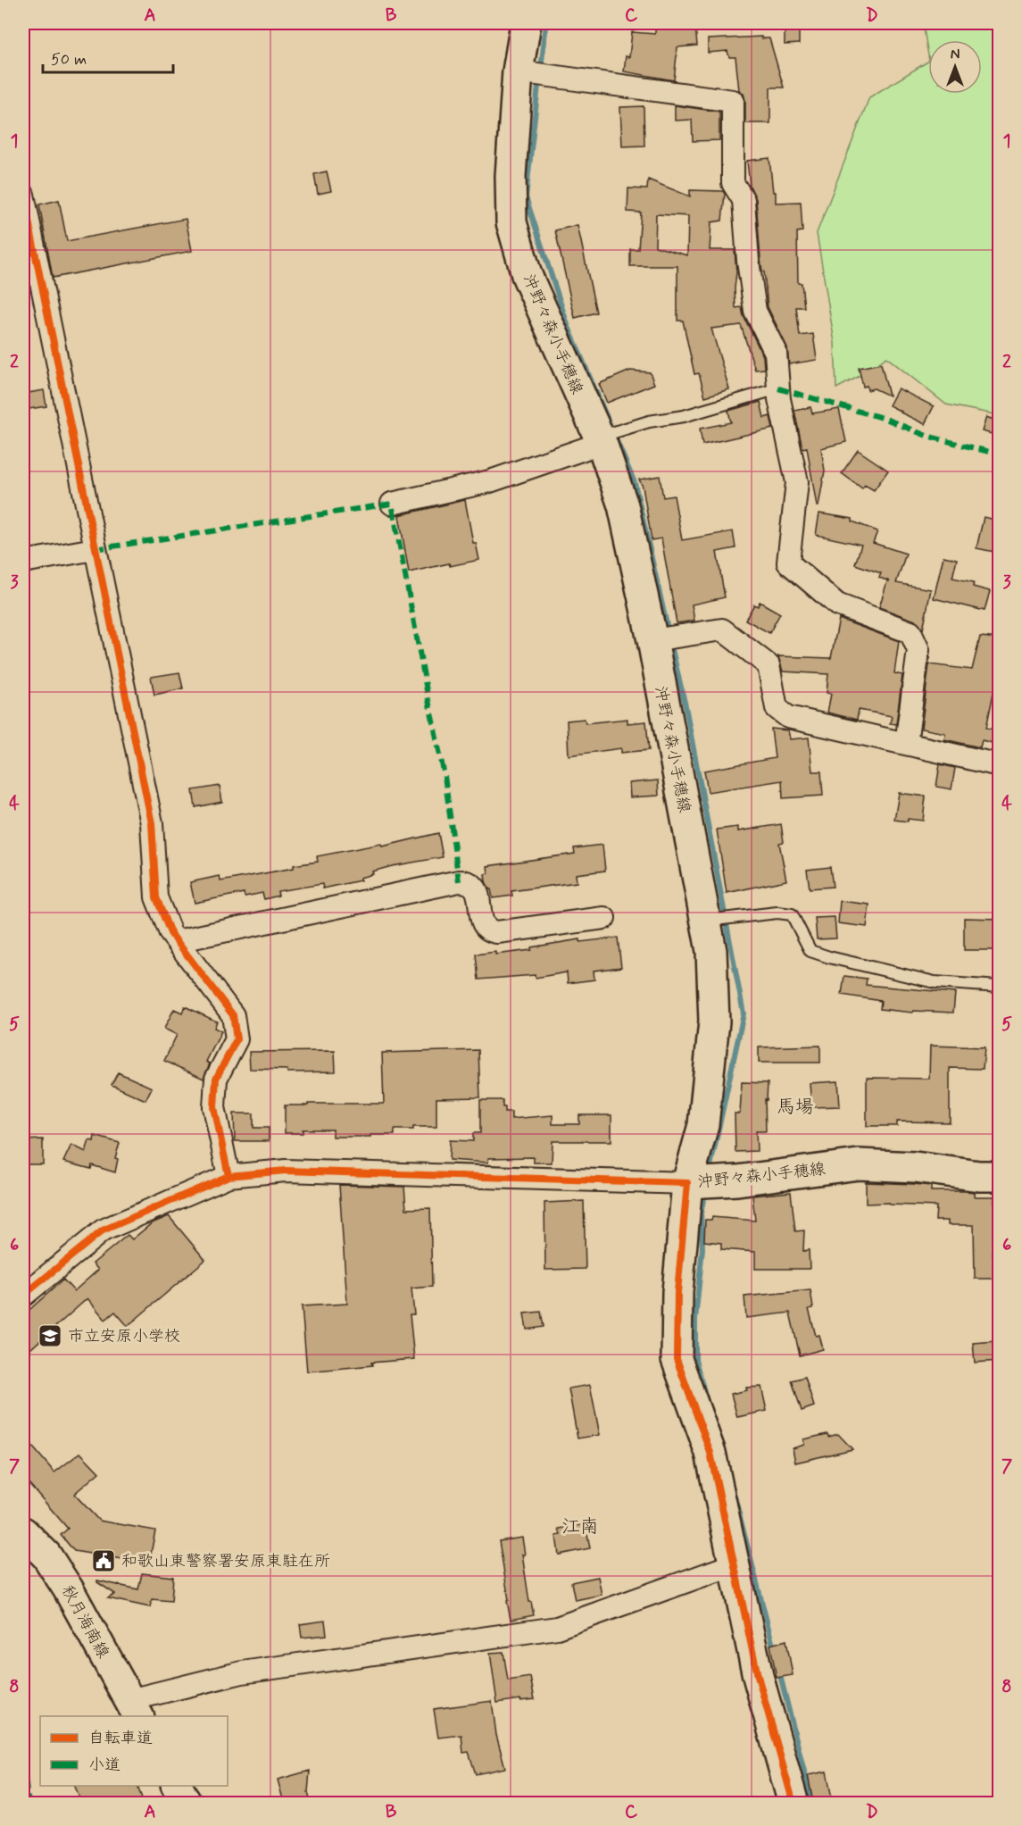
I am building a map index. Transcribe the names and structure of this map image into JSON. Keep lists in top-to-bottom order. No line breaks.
{"streets":{"main road":["沖野々森小手穂線","秋月海南線"]},"districts":["馬場","江南"],"places":{"school or university":["市立安原小学校"],"public building":["和歌山東警察署安原東駐在所"]},"legend":["自転車道","小道"],"scale_bar":"50 m","north":"top","grid":{"columns":["A","B","C","D"],"rows":["1","2","3","4","5","6","7","8"]}}
